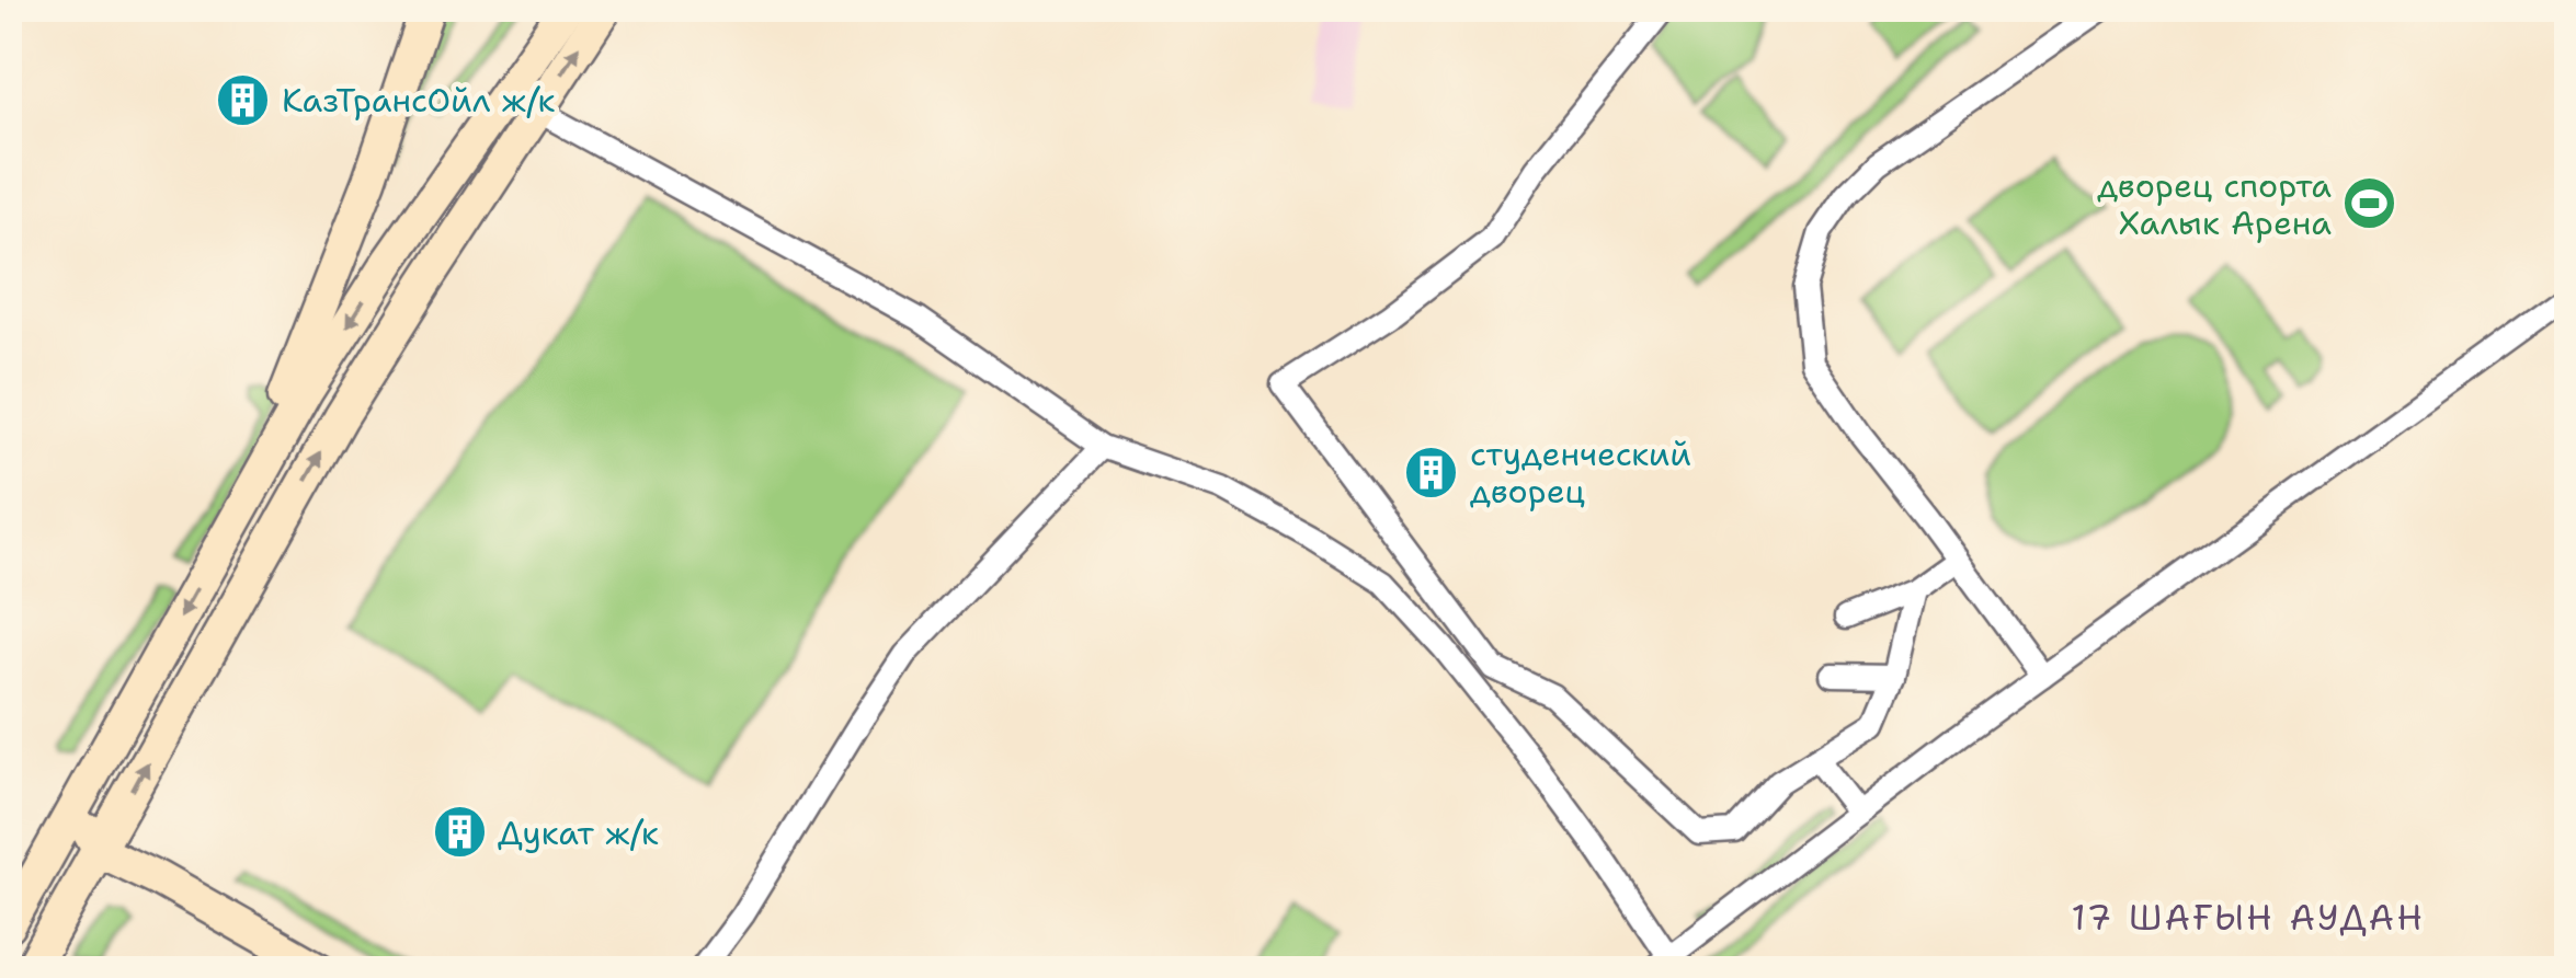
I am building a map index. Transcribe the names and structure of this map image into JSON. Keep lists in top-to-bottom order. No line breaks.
{"districts":["17 ШАҒЫН АУДАН"],"places":{"building":["КазТрансОйл ж/к","студенческий дворец","Дукат ж/к"],"sports":["дворец спорта Халык Арена"]}}
